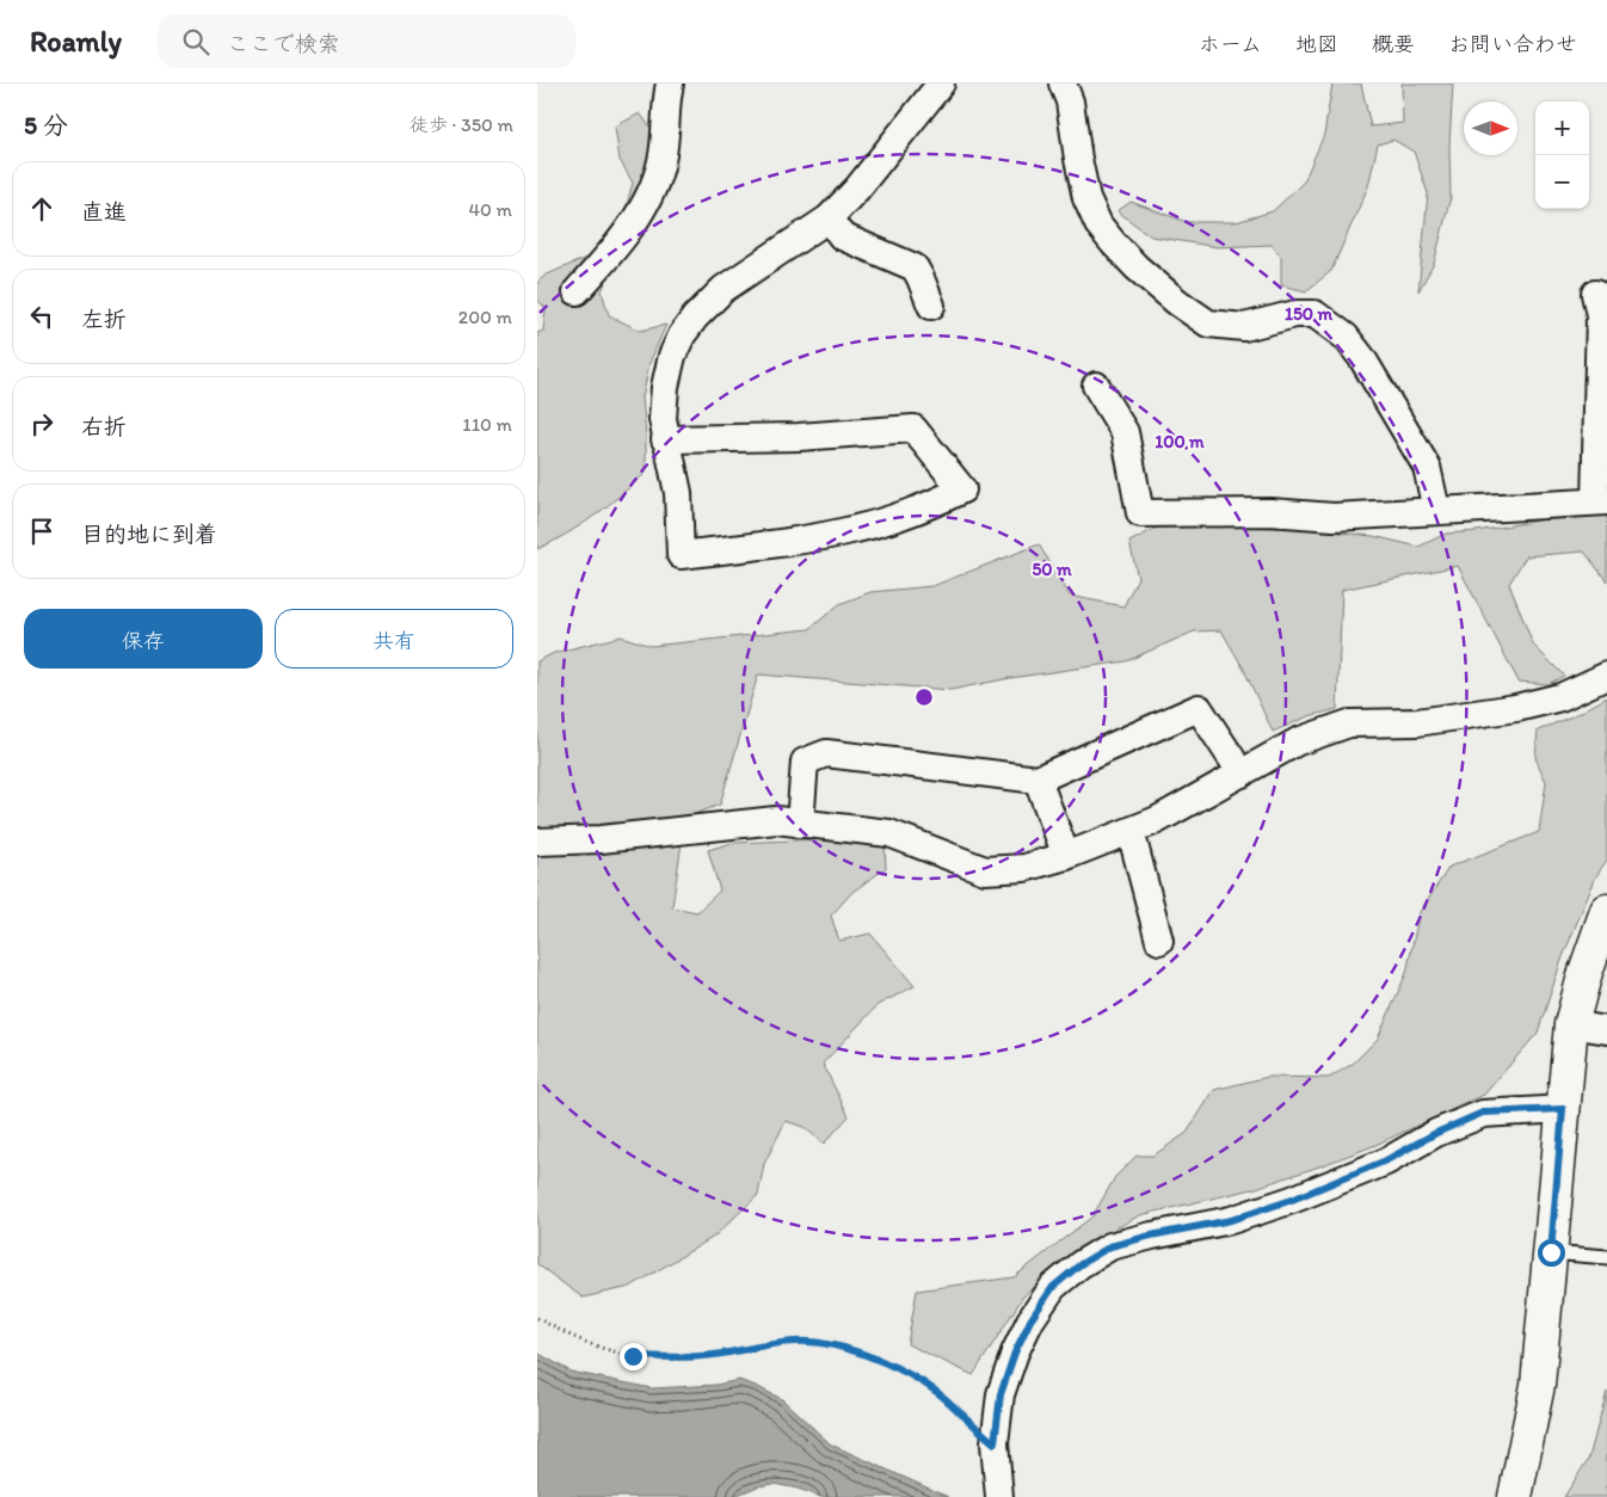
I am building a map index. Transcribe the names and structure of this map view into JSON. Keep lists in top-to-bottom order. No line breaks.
{"north":"right","page":{"header":"Roamly","search":"ここで検索","nav":["ホーム","地図","概要","お問い合わせ"],"heading":["5 分","徒歩 · 350 m"],"map_buttons":["+","−"],"list":[["直進","40 m"],["左折","200 m"],["右折","110 m"],"目的地に到着"],"buttons":["保存","共有"]},"rings":["150 m","100 m","50 m"]}
